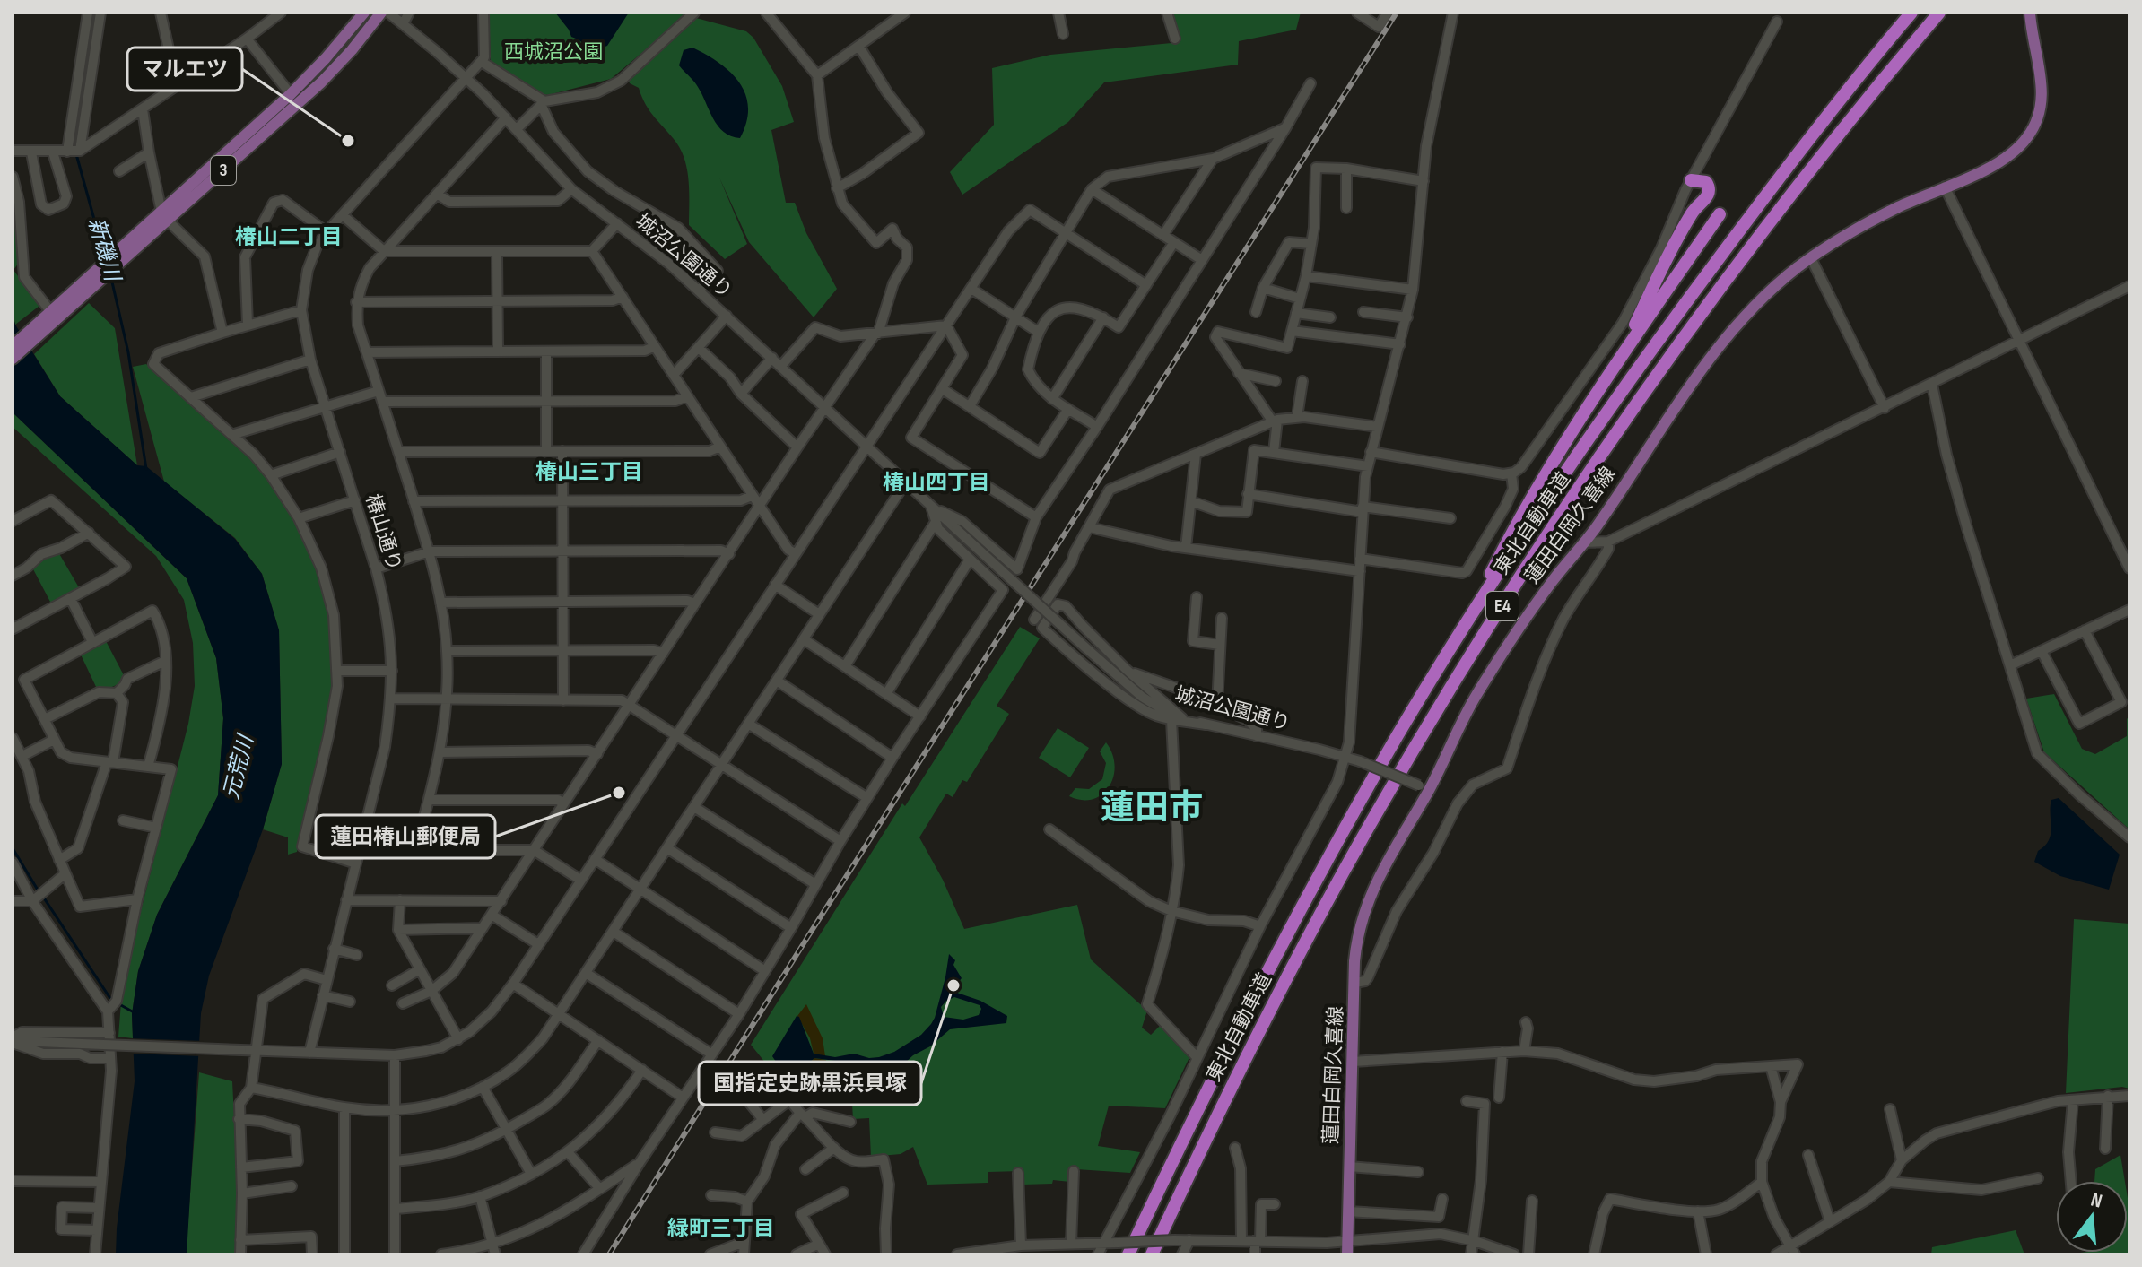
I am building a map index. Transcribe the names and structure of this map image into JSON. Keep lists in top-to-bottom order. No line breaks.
{"streets":{"highway":["東北自動車道","E4"],"main road":["3","蓮田白岡久喜線"],"street":["城沼公園通り","椿山通り"]},"crossings":[["城沼公園通り","蓮田白岡久喜線"],["城沼公園通り","椿山通り"]],"districts":["椿山二丁目","椿山三丁目","椿山四丁目","蓮田市","緑町三丁目"],"water":["新磯川","元荒川"],"parks":["西城沼公園"],"places":["マルエツ","蓮田椿山郵便局","国指定史跡黒浜貝塚"],"north":"top"}
